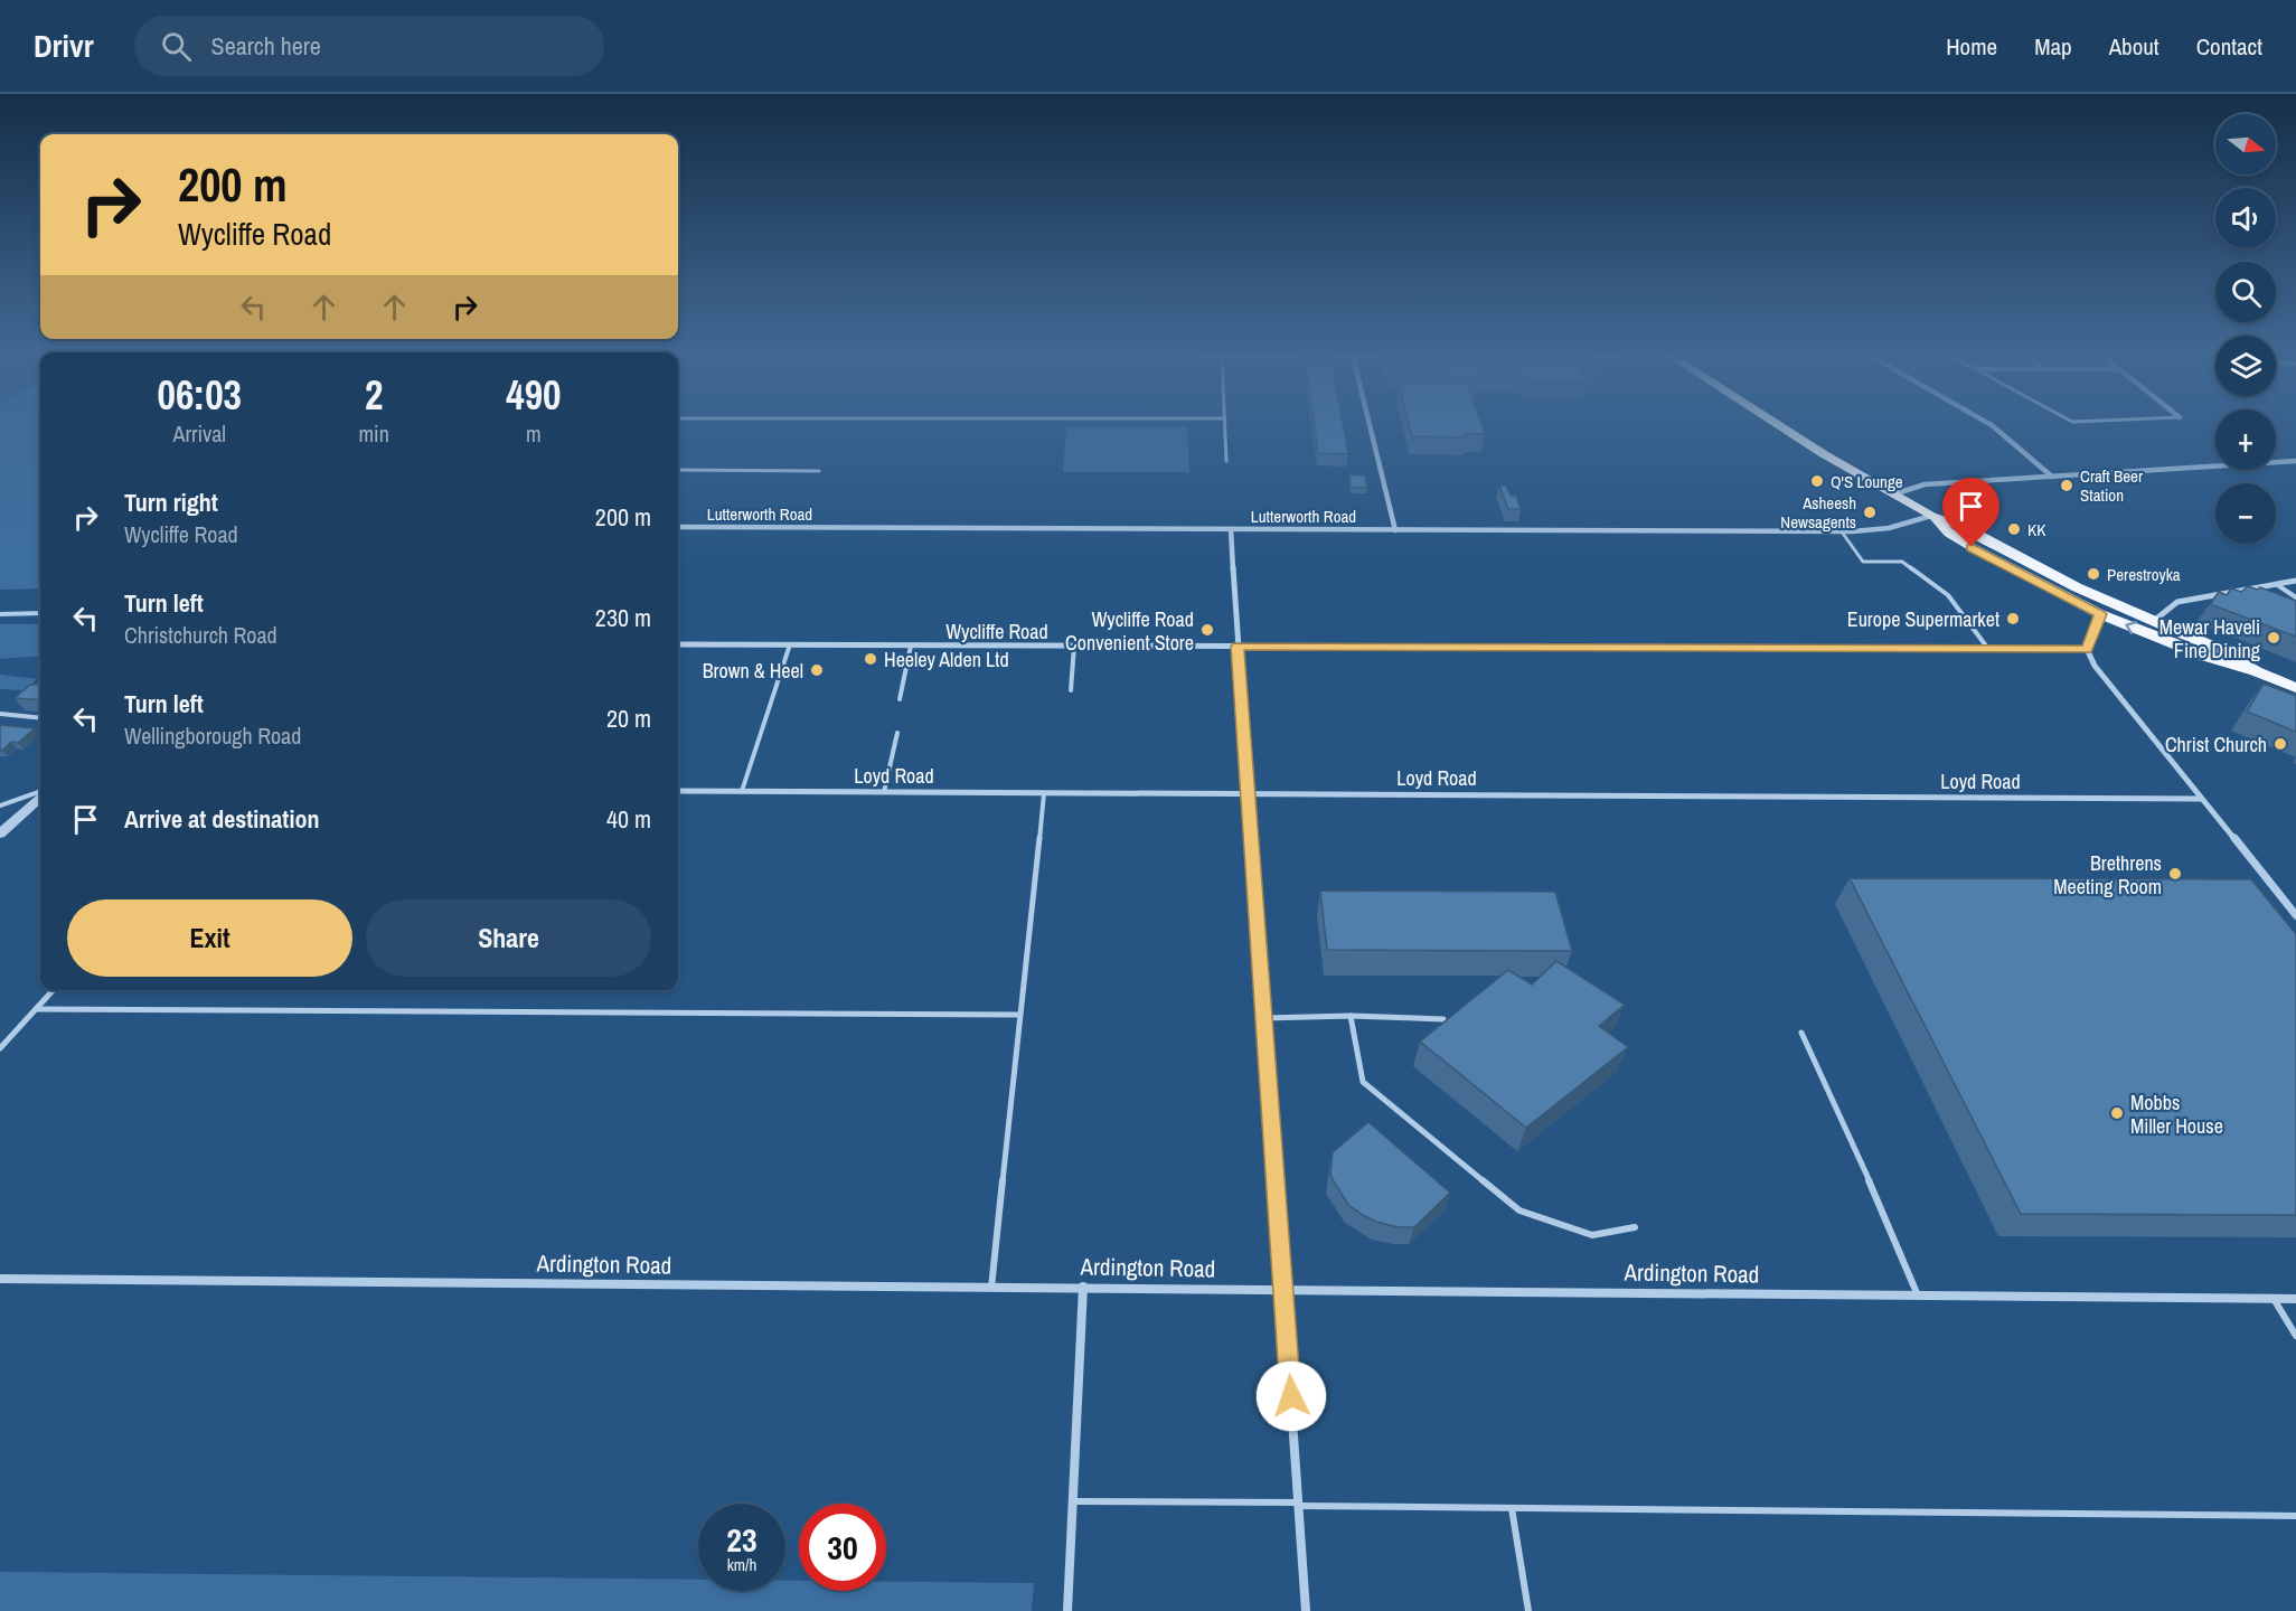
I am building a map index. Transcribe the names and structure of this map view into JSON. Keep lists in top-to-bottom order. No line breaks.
{"streets":{"street":["Lutterworth Road","Wycliffe Road","Loyd Road","Ardington Road"]},"places":["Q'S Lounge","Craft Beer Station","Asheesh Newsagents","KK","Perestroyka","Europe Supermarket","Wycliffe Road Convenient Store","Mewar Haveli Fine Dining","Heeley Alden Ltd","Brown & Heel","Christ Church","Brethrens Meeting Room","Mobbs Miller House"],"north":"right","page":{"header":"Drivr","search":"Search here","nav":["Home","Map","About","Contact"],"map_buttons":["+","−"],"turn":["200 m","Wycliffe Road"],"eta":["06:03","Arrival","2","min","490","m"],"list":[{"name":"Turn right","note":"Wycliffe Road","value":"200 m"},{"name":"Turn left","note":"Christchurch Road","value":"230 m"},{"name":"Turn left","note":"Wellingborough Road","value":"20 m"},{"name":"Arrive at destination","value":"40 m"}],"buttons":["Exit","Share"],"speed":"23 km/h","limit":"30"}}
